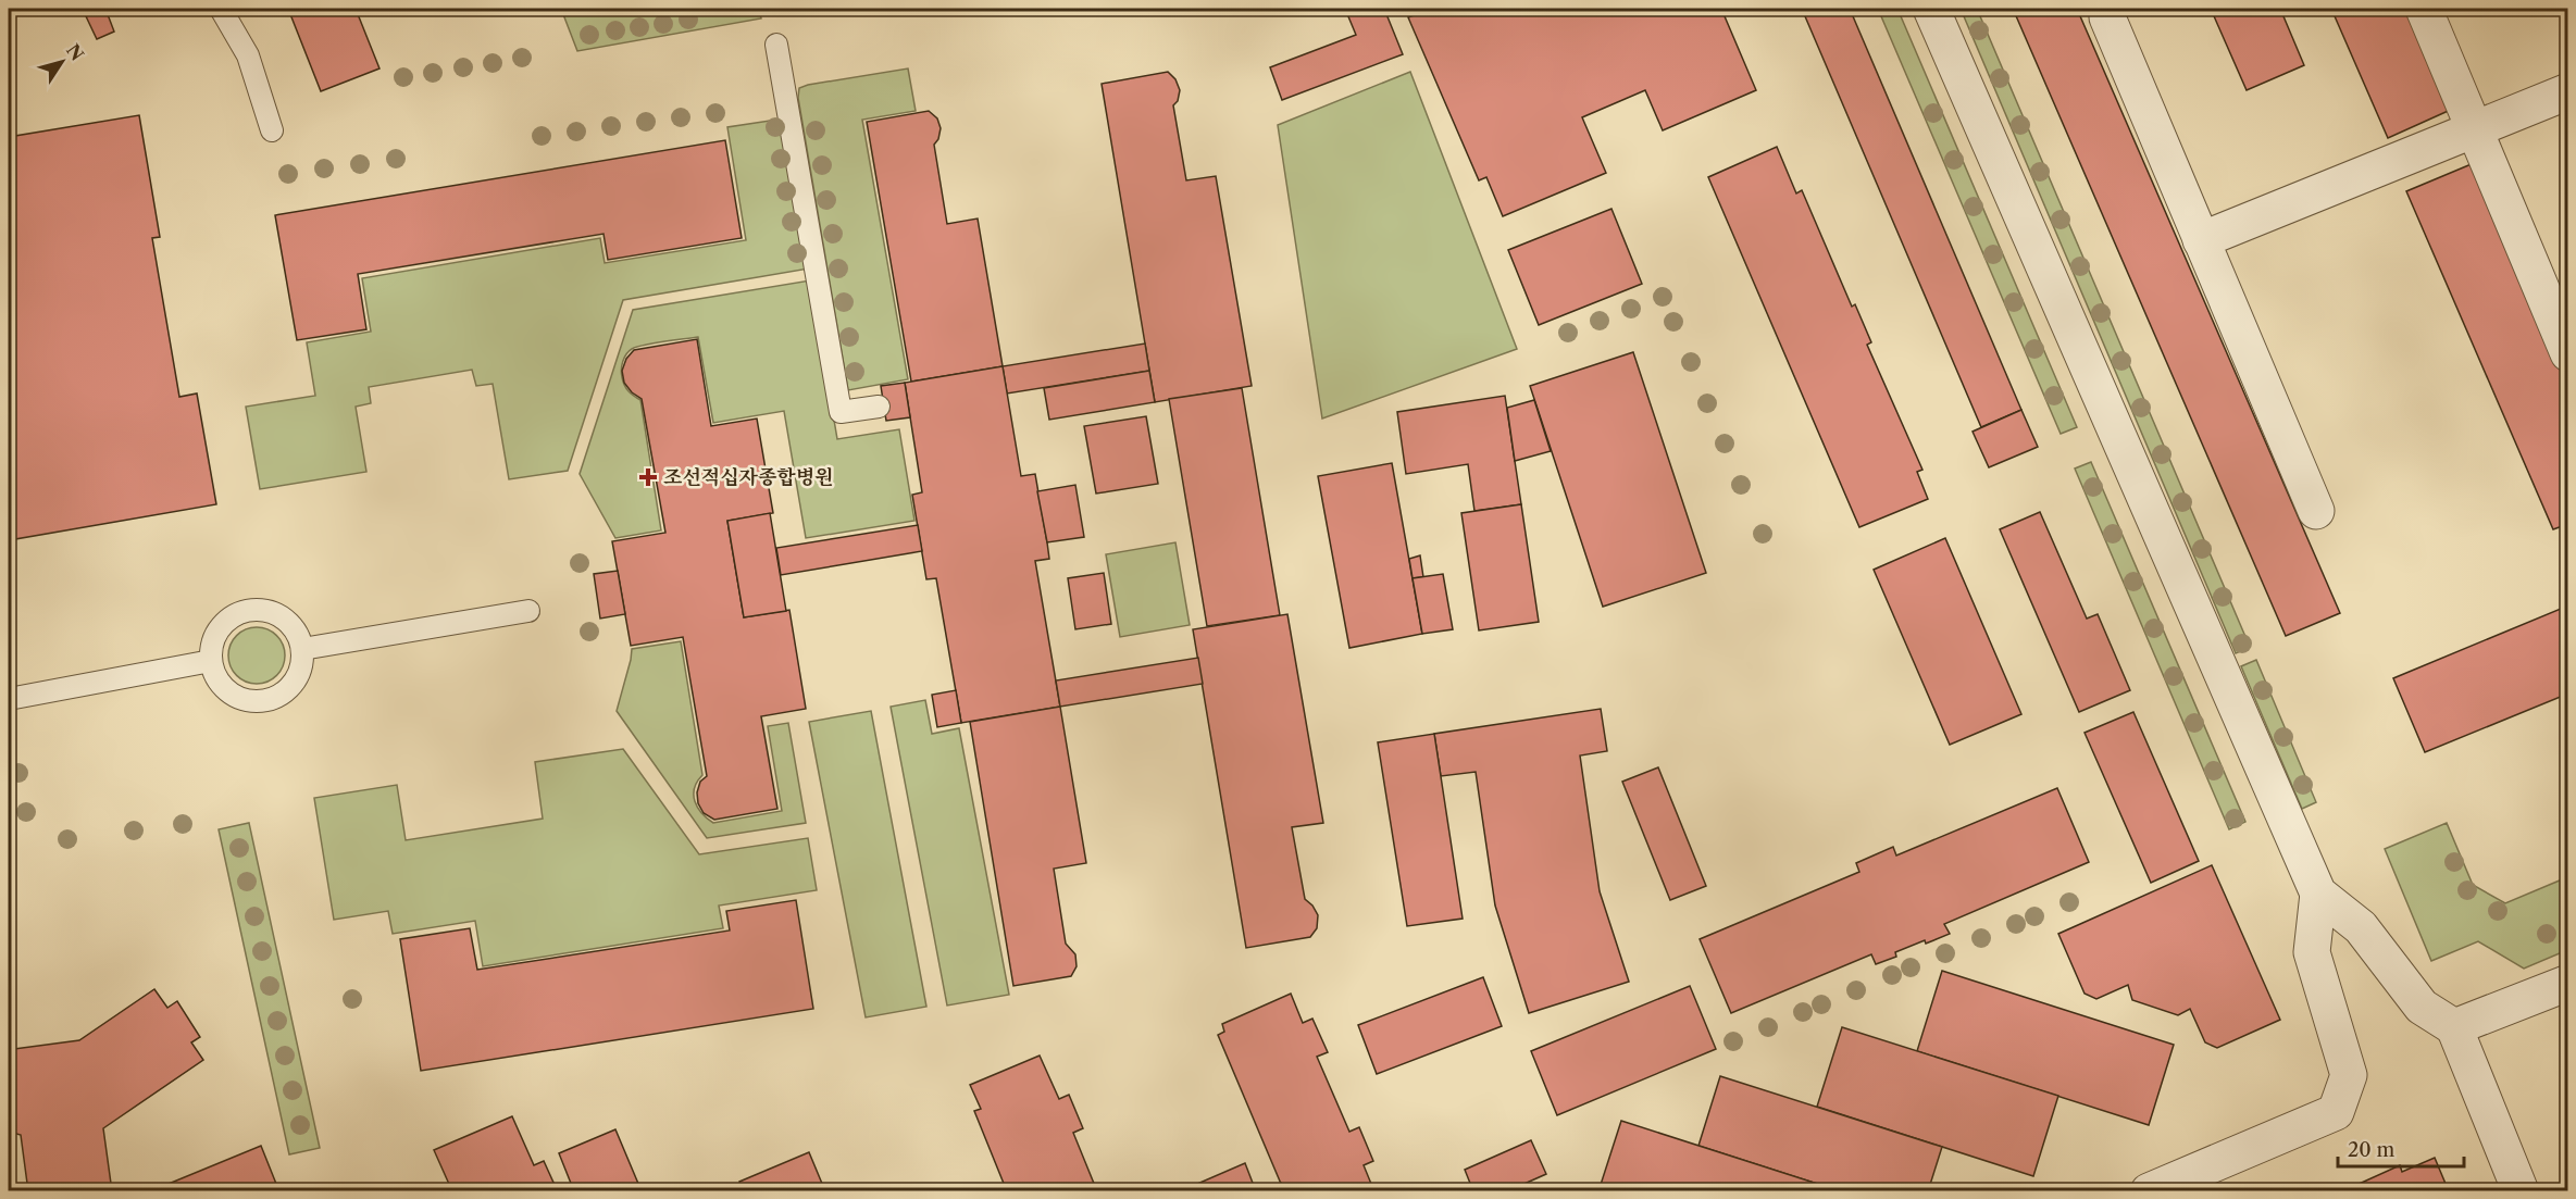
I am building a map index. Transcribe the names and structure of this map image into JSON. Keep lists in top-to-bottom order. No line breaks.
{"places":{"health":["조선적십자종합병원"]},"scale_bar":"20 m","north":"top right"}
